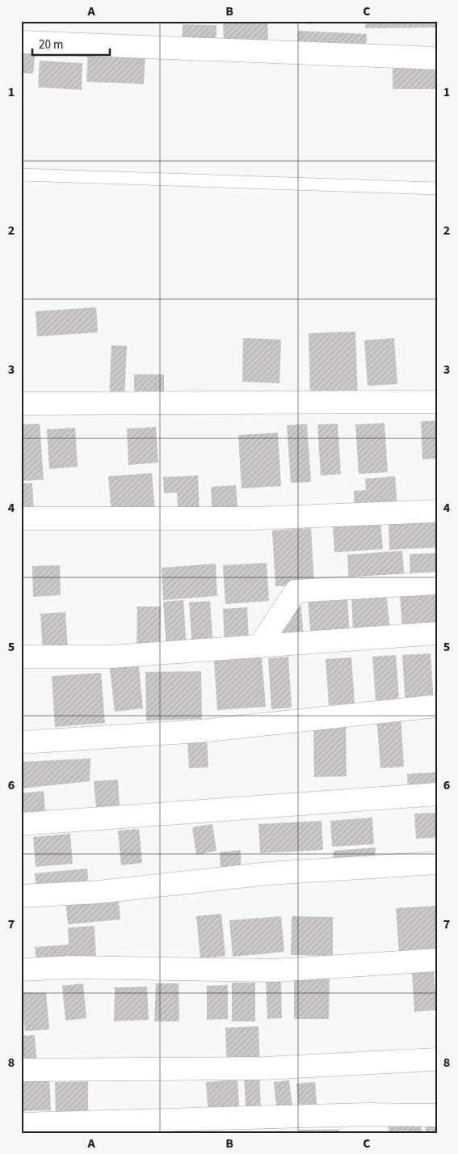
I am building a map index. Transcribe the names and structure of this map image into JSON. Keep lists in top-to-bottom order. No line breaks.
{"scale_bar":"20 m","grid":{"columns":["A","B","C"],"rows":["1","2","3","4","5","6","7","8"]}}
